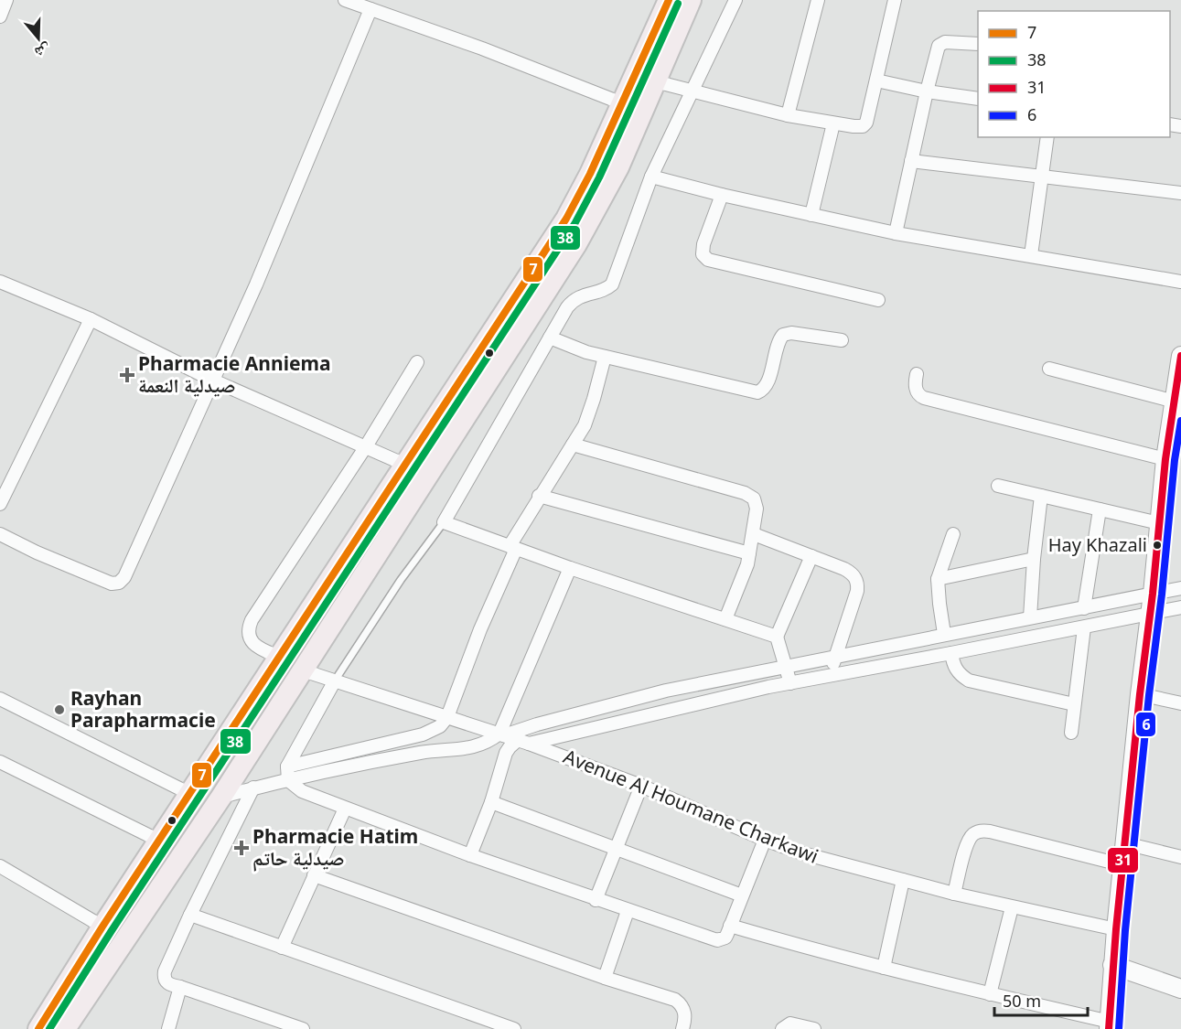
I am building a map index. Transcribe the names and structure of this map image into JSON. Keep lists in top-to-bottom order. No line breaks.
{"streets":{"street":["Avenue Al Houmane Charkawi"]},"places":{"health":["Pharmacie Anniema صيدلية النعمة","Pharmacie Hatim صيدلية حاتم"],"other":["Hay Khazali","Rayhan Parapharmacie"]},"lines":["transit line 7","transit line 38","transit line 31","transit line 6"],"legend":["7","38","31","6"],"scale_bar":"50 m","north":"bottom"}
